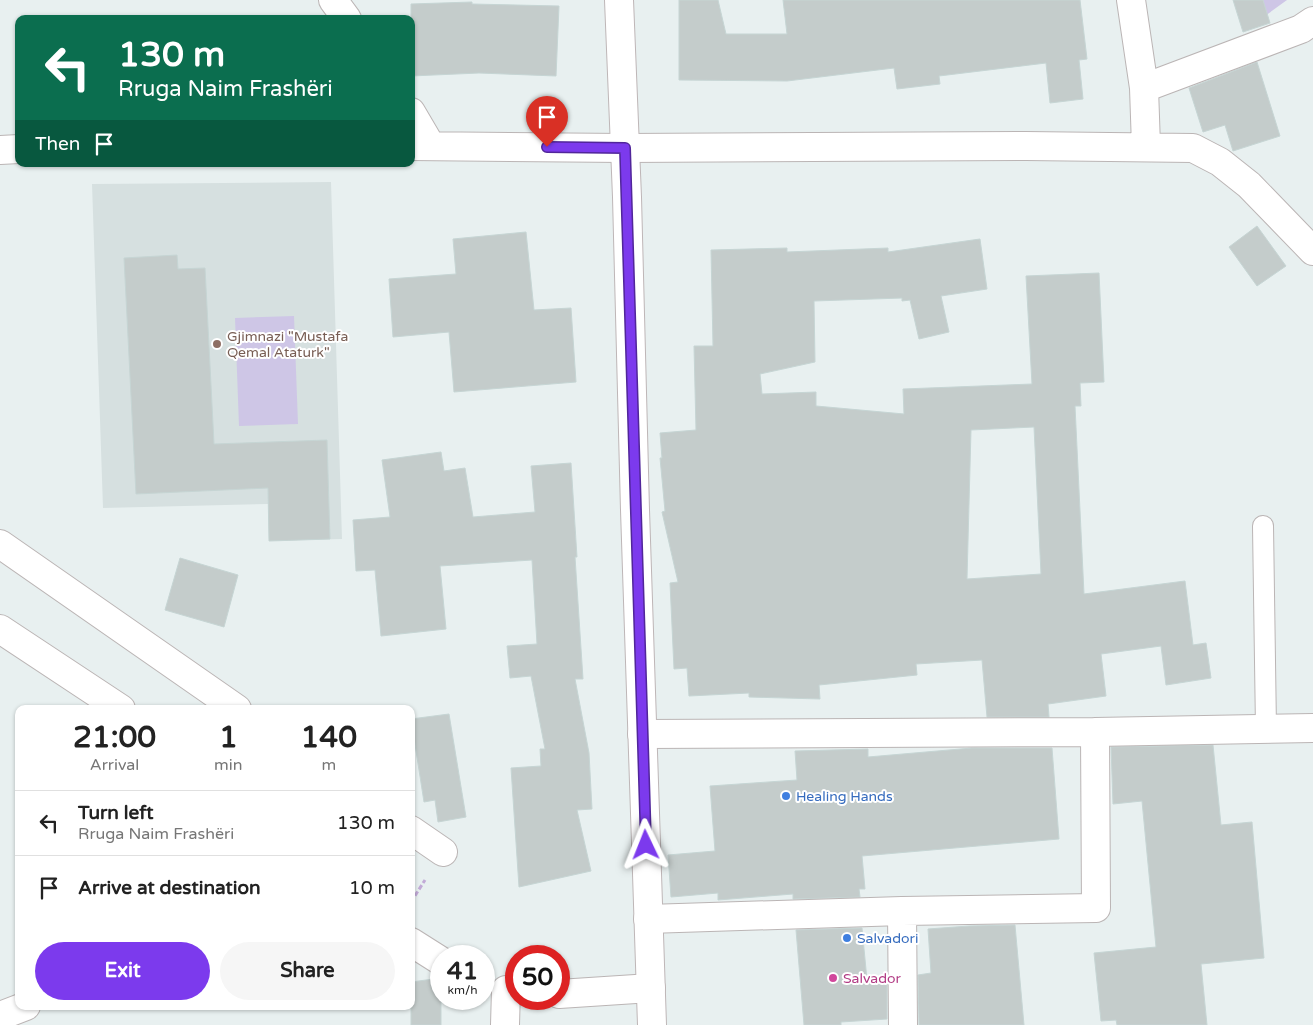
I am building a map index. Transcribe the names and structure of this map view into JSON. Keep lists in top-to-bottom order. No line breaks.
{"places":["Gjimnazi \"Mustafa Qemal Ataturk\"","Healing Hands","Salvadori","Salvador"],"page":{"turn":["130 m","Rruga Naim Frashëri"],"then":"Then","eta":["21:00","Arrival","1","min","140","m"],"list":[{"name":"Turn left","note":"Rruga Naim Frashëri","value":"130 m"},{"name":"Arrive at destination","value":"10 m"}],"buttons":["Exit","Share"],"speed":"41 km/h","limit":"50"}}
